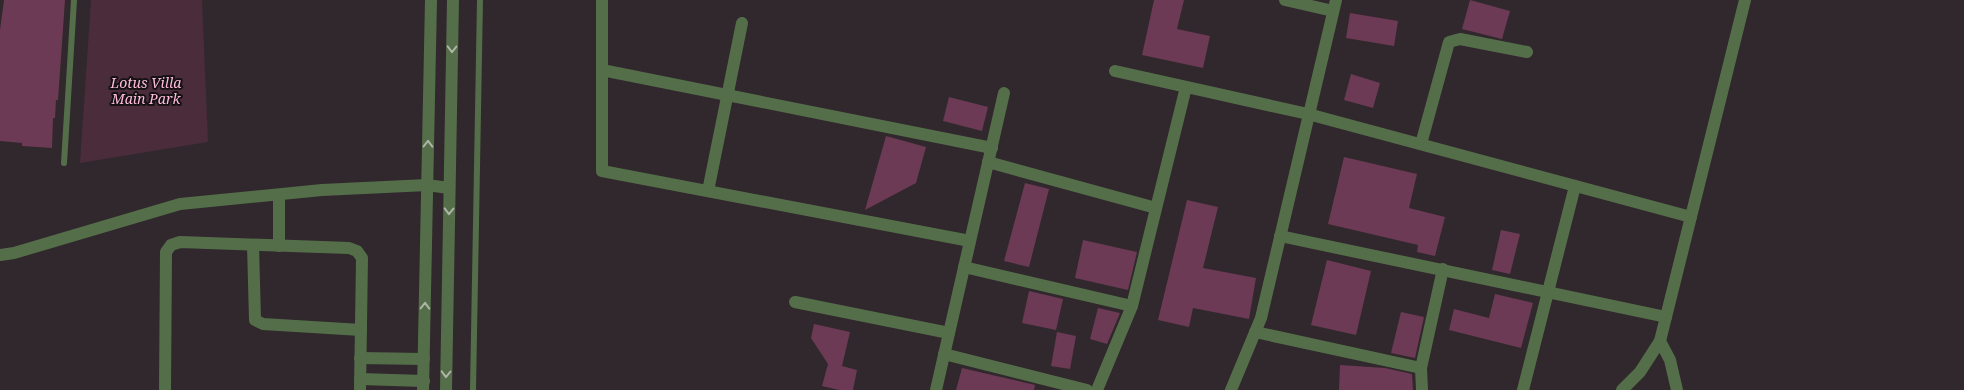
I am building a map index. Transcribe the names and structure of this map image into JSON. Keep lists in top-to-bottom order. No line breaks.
{"parks":["Lotus Villa Main Park"]}
